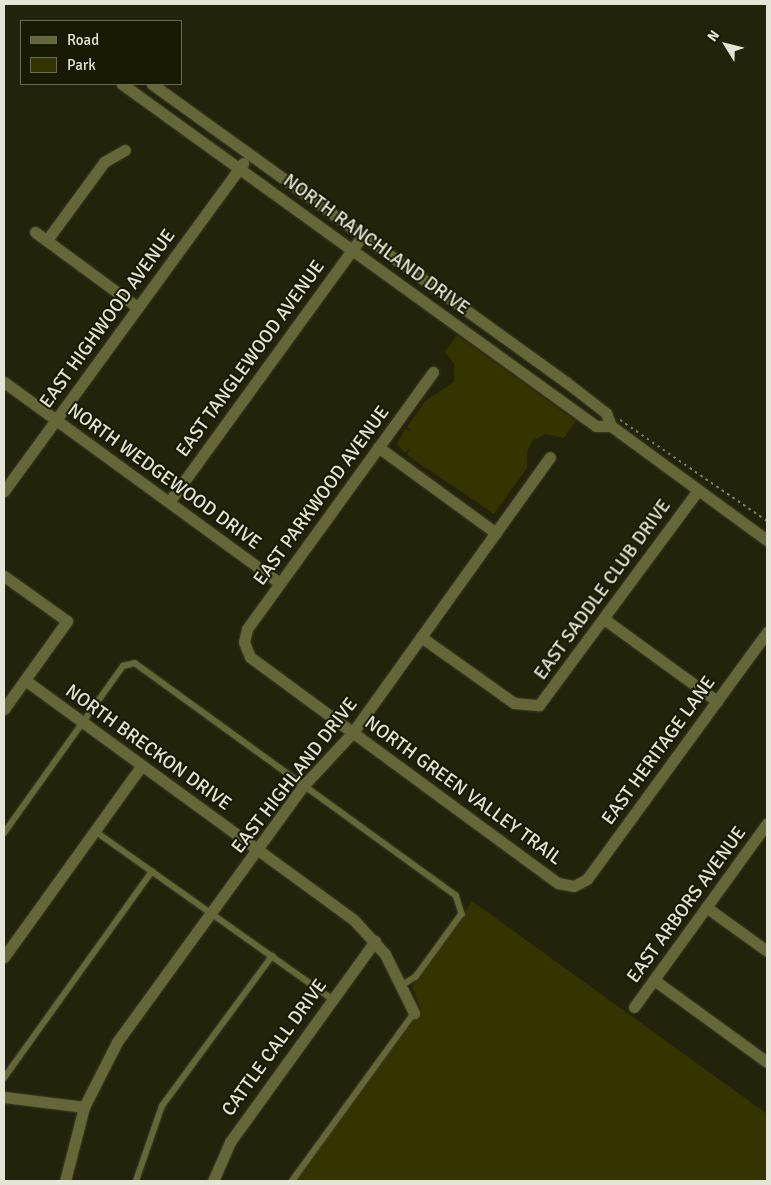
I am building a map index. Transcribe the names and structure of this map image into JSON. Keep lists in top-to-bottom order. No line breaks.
{"streets":{"street":["NORTH RANCHLAND DRIVE","EAST HIGHWOOD AVENUE","EAST TANGLEWOOD AVENUE","NORTH WEDGEWOOD DRIVE","EAST PARKWOOD AVENUE","EAST SADDLE CLUB DRIVE","NORTH BRECKON DRIVE","EAST HERITAGE LANE","EAST HIGHLAND DRIVE","NORTH GREEN VALLEY TRAIL","EAST ARBORS AVENUE","CATTLE CALL DRIVE"]},"crossings":[["NORTH RANCHLAND DRIVE","EAST HIGHWOOD AVENUE"],["NORTH RANCHLAND DRIVE","EAST TANGLEWOOD AVENUE"],["NORTH RANCHLAND DRIVE","EAST SADDLE CLUB DRIVE"],["EAST HIGHWOOD AVENUE","NORTH WEDGEWOOD DRIVE"],["EAST TANGLEWOOD AVENUE","NORTH WEDGEWOOD DRIVE"],["NORTH WEDGEWOOD DRIVE","EAST PARKWOOD AVENUE"],["EAST PARKWOOD AVENUE","NORTH GREEN VALLEY TRAIL"],["EAST SADDLE CLUB DRIVE","EAST HIGHLAND DRIVE"],["NORTH BRECKON DRIVE","EAST HIGHLAND DRIVE"],["NORTH BRECKON DRIVE","CATTLE CALL DRIVE"],["EAST HERITAGE LANE","NORTH GREEN VALLEY TRAIL"],["EAST HIGHLAND DRIVE","NORTH GREEN VALLEY TRAIL"]],"legend":["Road","Park"],"north":"top left"}
